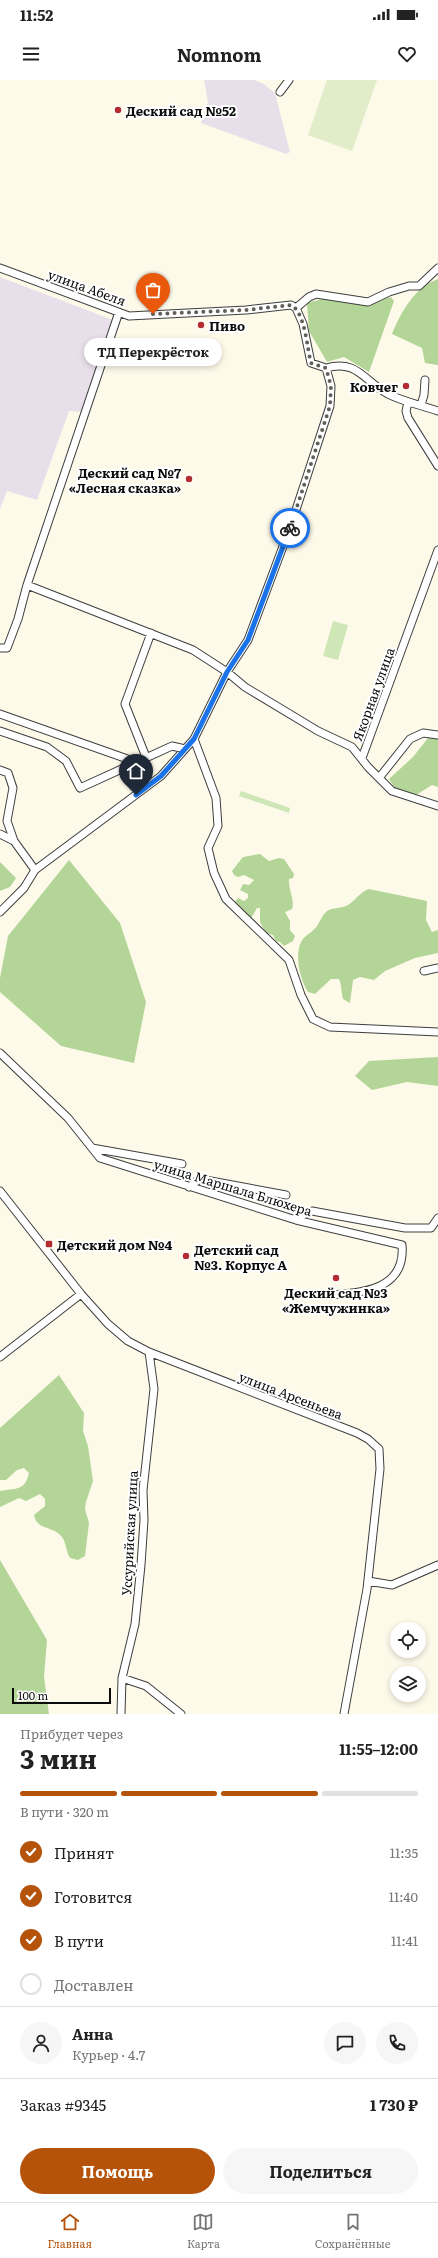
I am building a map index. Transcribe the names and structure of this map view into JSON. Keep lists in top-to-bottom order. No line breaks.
{"streets":{"street":["улица Абеля","Якорная улица","улица Маршала Блюхера","улица Арсеньева","Уссурийская улица"]},"crossings":[["улица Арсеньева","Уссурийская улица"]],"places":{"other":["Деский сад №52","ТД Перекрёсток","Пиво","Ковчег","Деский сад №7 «Лесная сказка»","Детский сад №3. Корпус А","Деский сад №3 «Жемчужинка»"],"transit":["Детский дом №4"]},"scale_bar":"100 m","page":{"status":"11:52","header":"Nomnom","bubble":"ТД Перекрёсток","scale":"100 m","heading":["3 мин","Прибудет через","11:55–12:00"],"panel":["Анна","Курьер · 4.7","Заказ #9345","1 730 ₽"],"bar":"В пути · 320 m","list":[["Принят","11:35"],["Готовится","11:40"],["В пути","11:41"],"Доставлен"],"buttons":["Помощь","Поделиться"],"tabs":["Главная","Карта","Сохранённые"]}}
